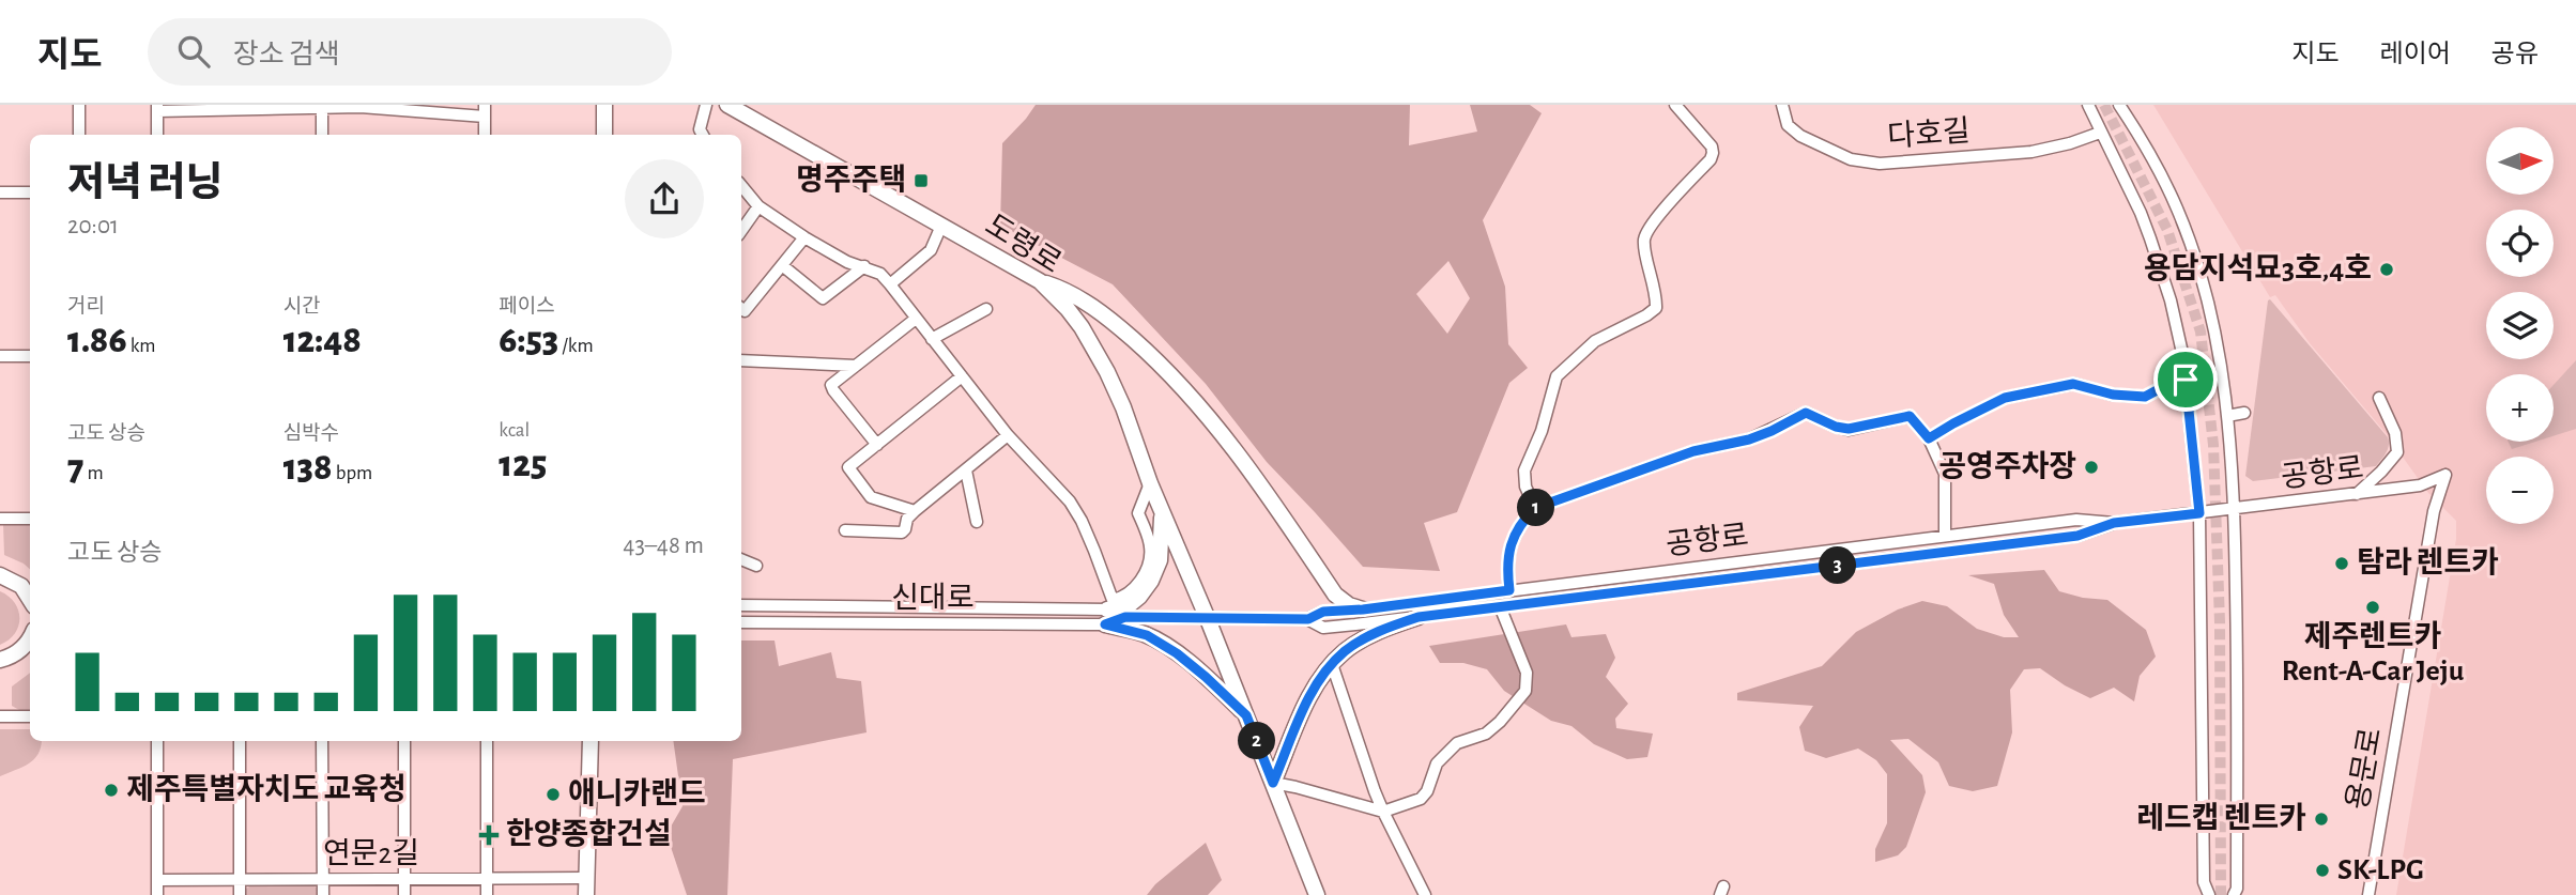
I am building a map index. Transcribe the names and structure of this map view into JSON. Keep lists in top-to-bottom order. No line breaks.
{"streets":{"main road":["도령로"],"street":["다호길","공항로","신대로","용문로","연문2길"]},"crossings":[["도령로","공항로"],["도령로","신대로"],["공항로","신대로"],["공항로","용문로"]],"places":{"transit":["명주주택"],"other":["용담지석묘3호,4호","공영주차장","탐라 렌트카","제주렌트카 Rent-A-Car Jeju","제주특별자치도 교육청","애니카랜드","레드캡 렌트카","SK-LPG"],"health":["한양종합건설"]},"north":"right","page":{"header":"지도","search":"장소 검색","nav":["지도","레이어","공유"],"map_buttons":["+","−"],"heading":["저녁 러닝","20:01"],"stats":[["거리","1.86 km"],["시간","12:48"],["페이스","6:53 /km"],["고도 상승","7 m"],["심박수","138 bpm"],["kcal","125"]],"pins":["1","3","2"],"chart":["고도 상승","43–48 m"]}}
